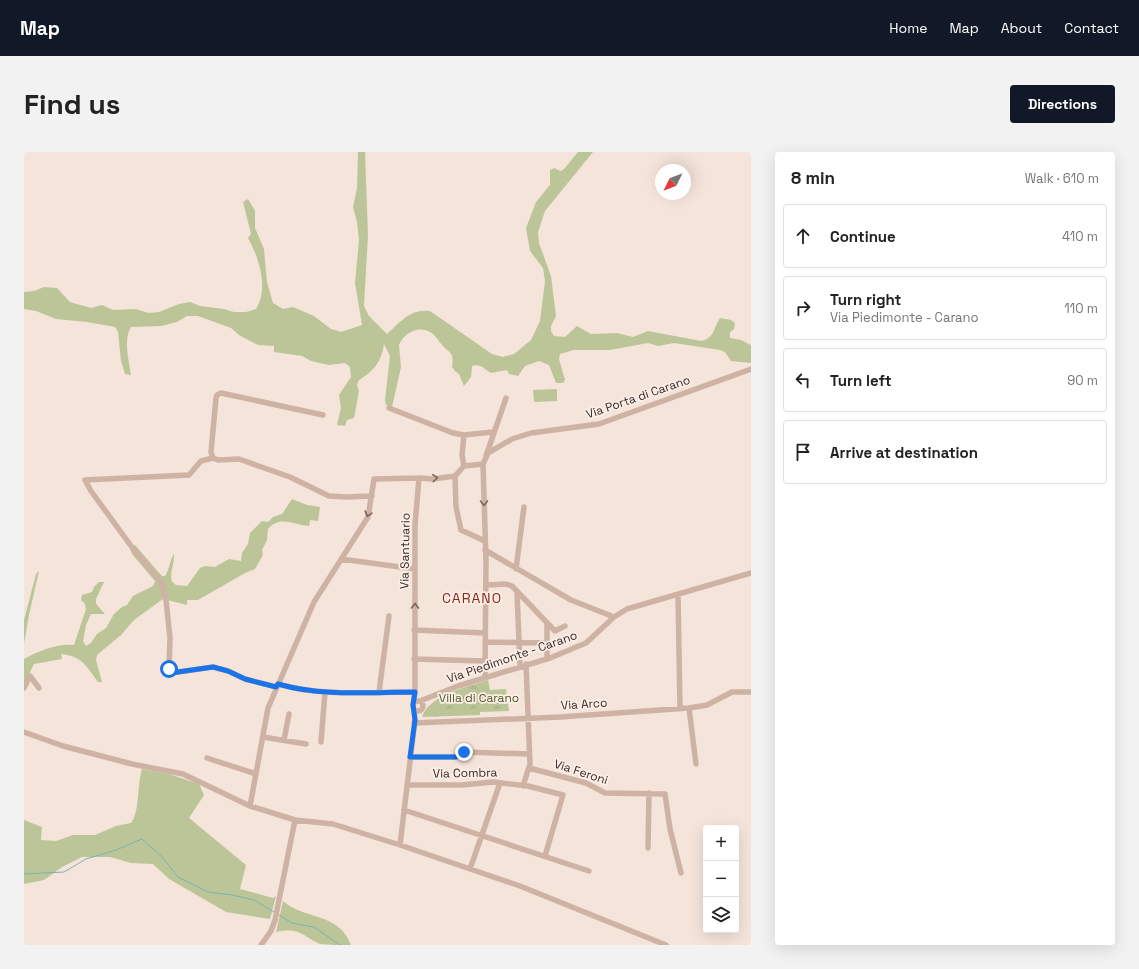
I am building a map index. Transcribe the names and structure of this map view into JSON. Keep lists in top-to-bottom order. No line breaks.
{"streets":{"street":["Via Porta di Carano","Via Santuario","Via Piedimonte - Carano","Via Arco","Via Feroni","Via Combra"]},"crossings":[["Via Santuario","Via Piedimonte - Carano"]],"districts":["CARANO"],"parks":["Villa di Carano"],"north":"bottom left","page":{"header":"Map","nav":["Home","Map","About","Contact"],"buttons":"Directions","title":"Find us","heading":["8 min","Walk · 610 m"],"list":[["Continue","410 m"],["Turn right","Via Piedimonte - Carano","110 m"],["Turn left","90 m"],"Arrive at destination"],"map_buttons":["+","−"]}}
